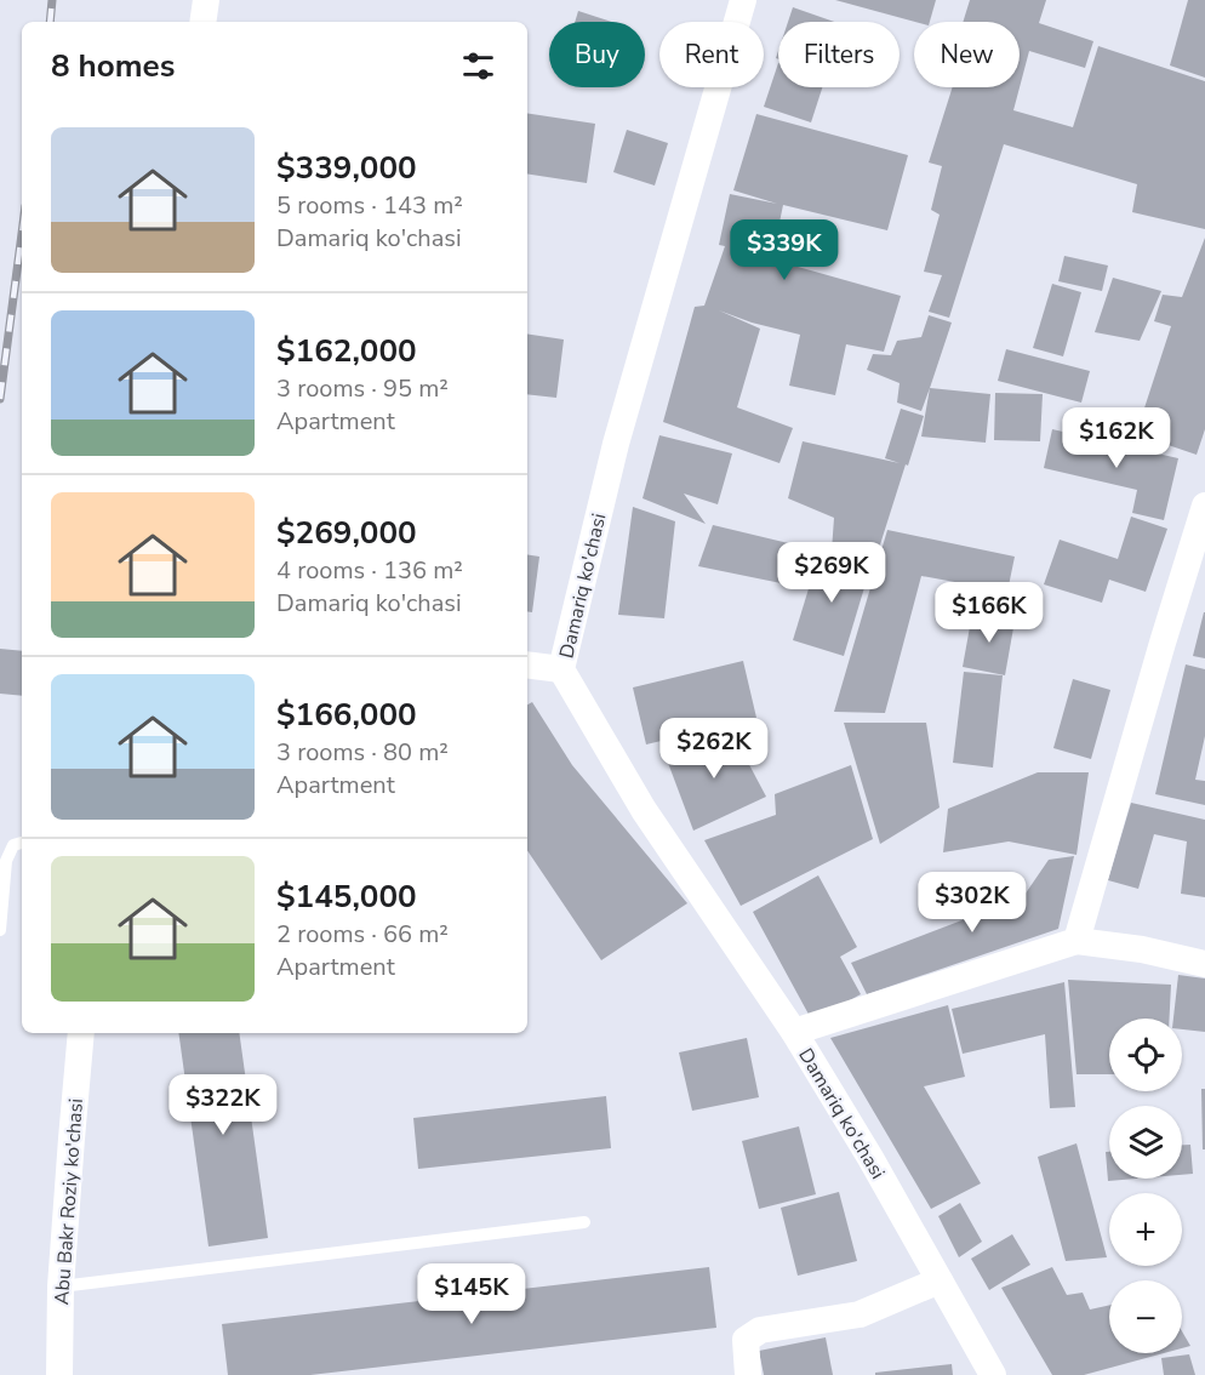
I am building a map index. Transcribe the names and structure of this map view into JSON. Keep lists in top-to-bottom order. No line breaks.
{"streets":{"street":["Damariq ko'chasi","Abu Bakr Roziy ko'chasi"]},"page":{"chip":["Buy","Rent","Filters","New"],"heading":"8 homes","list":[{"name":"$339,000","note":"5 rooms · 143 m² · Damariq ko'chasi"},{"name":"$162,000","note":"3 rooms · 95 m² · Apartment"},{"name":"$269,000","note":"4 rooms · 136 m² · Damariq ko'chasi"},{"name":"$166,000","note":"3 rooms · 80 m² · Apartment"},{"name":"$145,000","note":"2 rooms · 66 m² · Apartment"}],"price":["$339K","$162K","$269K","$166K","$262K","$302K","$322K","$145K"],"map_buttons":["+","−"]}}
